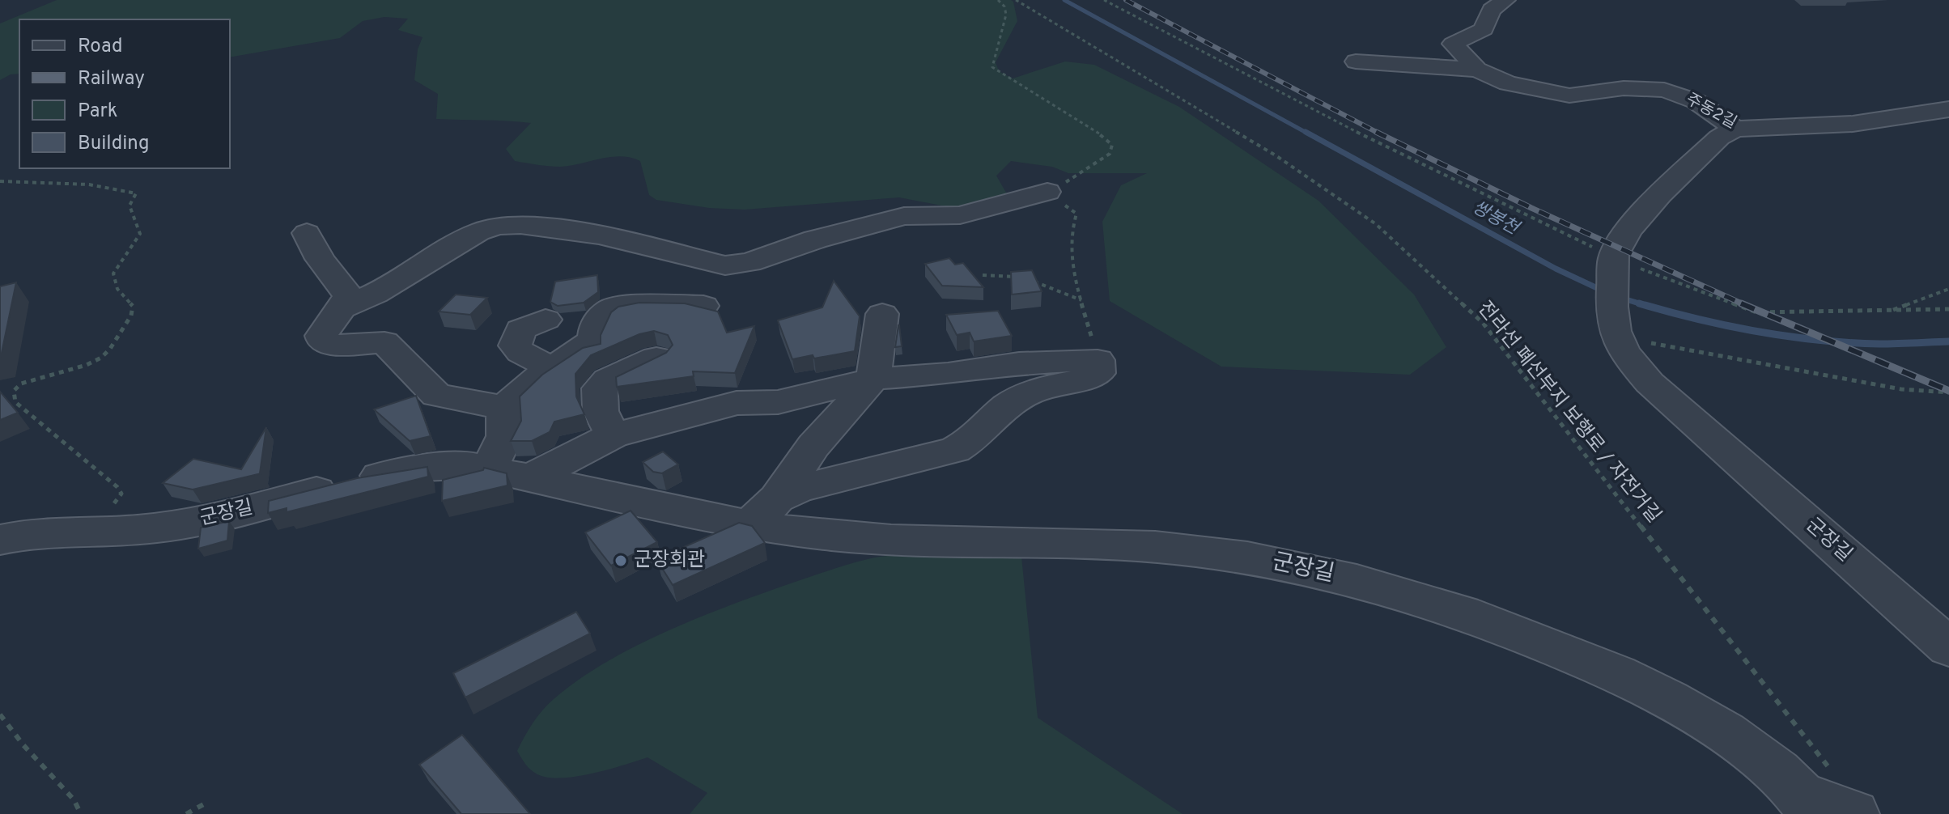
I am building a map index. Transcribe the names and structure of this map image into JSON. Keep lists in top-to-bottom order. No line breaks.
{"streets":{"street":["주동2길","군장길"],"path":["전라선 폐선부지 보행로 / 자전거길"]},"crossings":[["전라선 폐선부지 보행로 / 자전거길","군장길"]],"water":["쌍봉천"],"places":["군장회관"],"legend":["Road","Railway","Park","Building"]}
